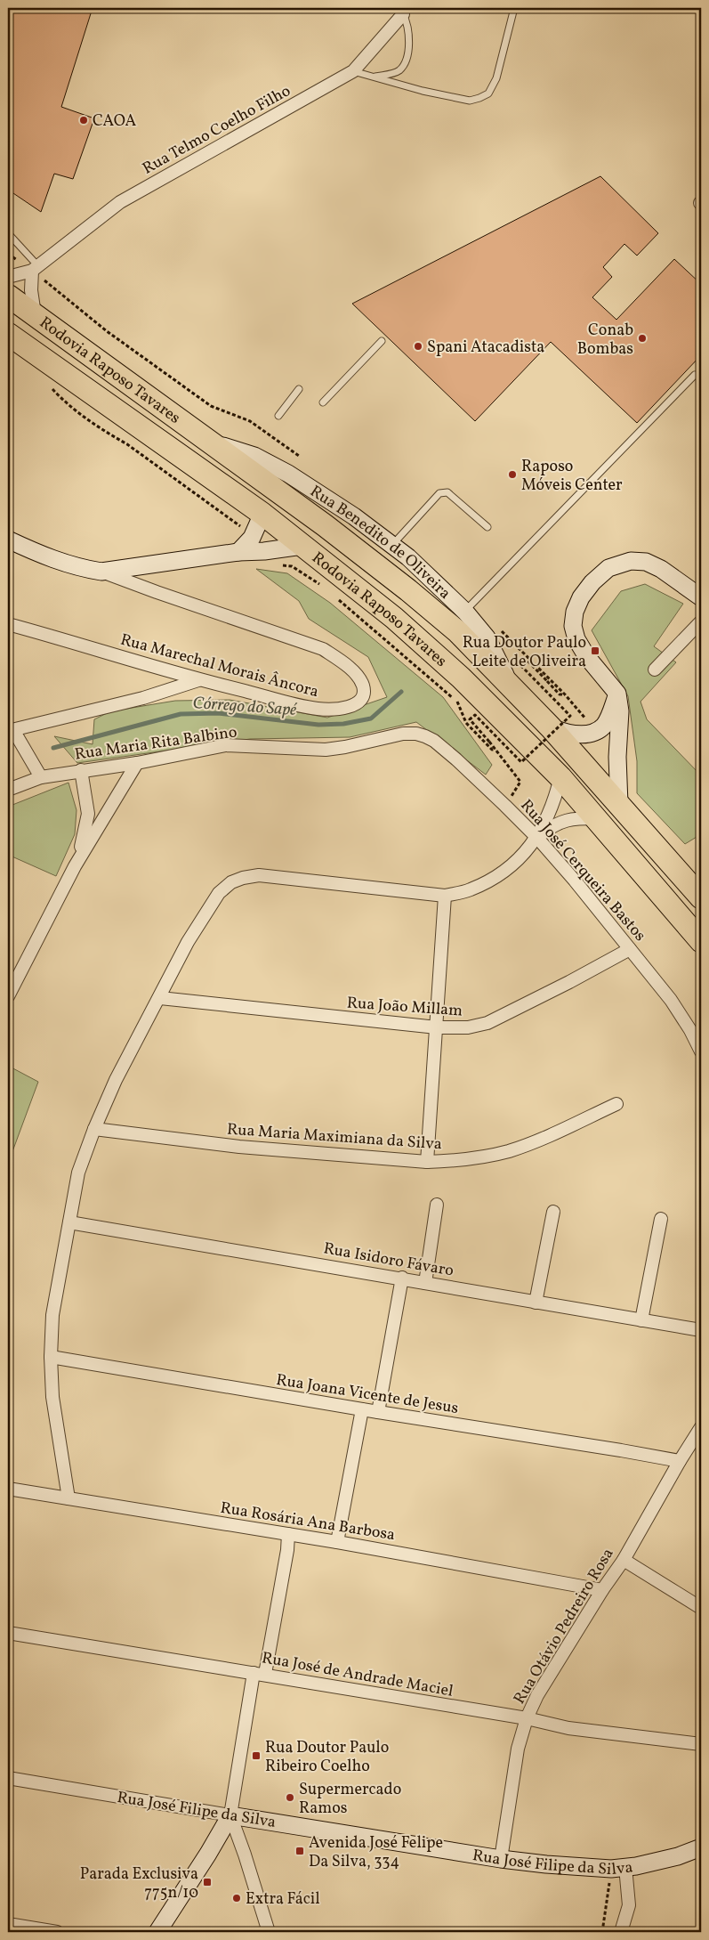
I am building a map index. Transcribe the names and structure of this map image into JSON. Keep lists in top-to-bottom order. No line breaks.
{"streets":{"highway":["Rodovia Raposo Tavares"],"main road":["Rua Benedito de Oliveira","Rua José Filipe da Silva"],"street":["Rua Telmo Coelho Filho","Rua Marechal Morais Âncora","Rua Maria Rita Balbino","Rua José Cerqueira Bastos","Rua João Millam","Rua Maria Maximiana da Silva","Rua Isidoro Fávaro","Rua Joana Vicente de Jesus","Rua Rosária Ana Barbosa","Rua Otávio Pedreiro Rosa","Rua José de Andrade Maciel"]},"crossings":[["Rodovia Raposo Tavares","Rua Benedito de Oliveira"],["Rua Maria Rita Balbino","Rua José Cerqueira Bastos"],["Rua José Cerqueira Bastos","Rua João Millam"],["Rua Joana Vicente de Jesus","Rua Otávio Pedreiro Rosa"],["Rua Rosária Ana Barbosa","Rua Otávio Pedreiro Rosa"],["Rua Otávio Pedreiro Rosa","Rua José de Andrade Maciel"],["Rua Otávio Pedreiro Rosa","Rua José Filipe da Silva"]],"water":["Córrego do Sapé"],"places":{"other":["CAOA","Conab Bombas","Spani Atacadista","Raposo Móveis Center","Supermercado Ramos","Extra Fácil"],"transit":["Rua Doutor Paulo Leite de Oliveira","Rua Doutor Paulo Ribeiro Coelho","Avenida José Felipe Da Silva, 334","Parada Exclusiva 775n/10"]}}
